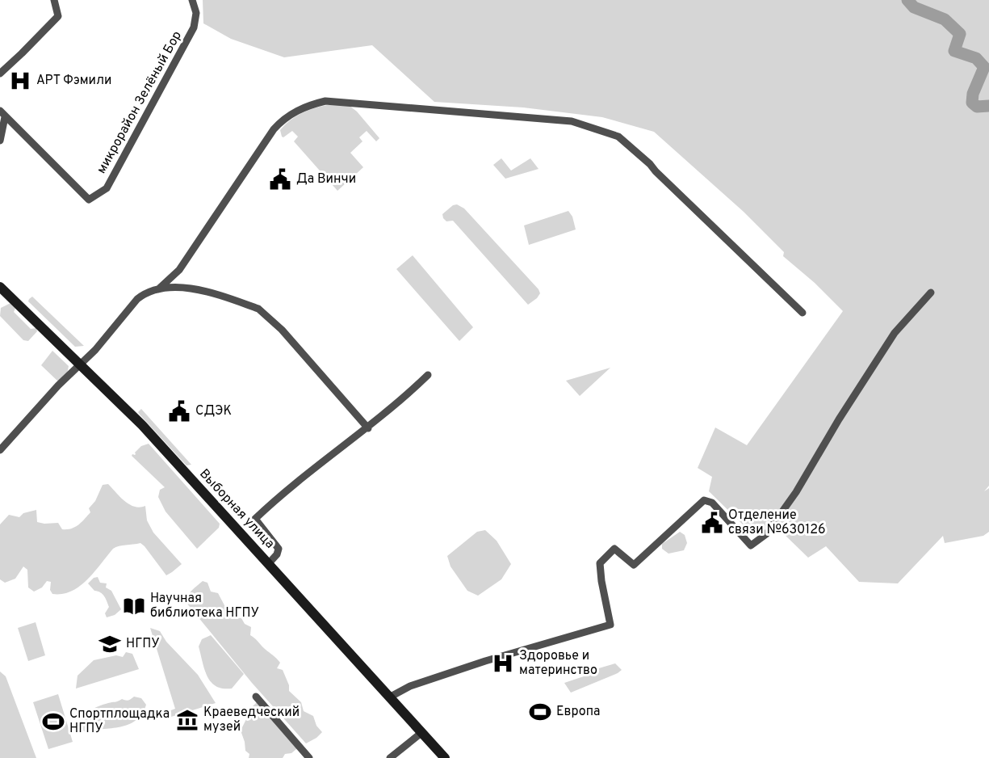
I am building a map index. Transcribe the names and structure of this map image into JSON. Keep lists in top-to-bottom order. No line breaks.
{"streets":{"main road":["Выборная улица"],"street":["микрорайон Зелёный Бор"]},"places":{"hospital":["АРТ Фэмили","Здоровье и материнство"],"public building":["Да Винчи","СДЭК","Отделение связи №630126"],"library":["Научная библиотека НГПУ"],"school or university":["НГПУ"],"sports":["Европа","Спортплощадка НГПУ"],"museum":["Краеведческий музей"]}}
